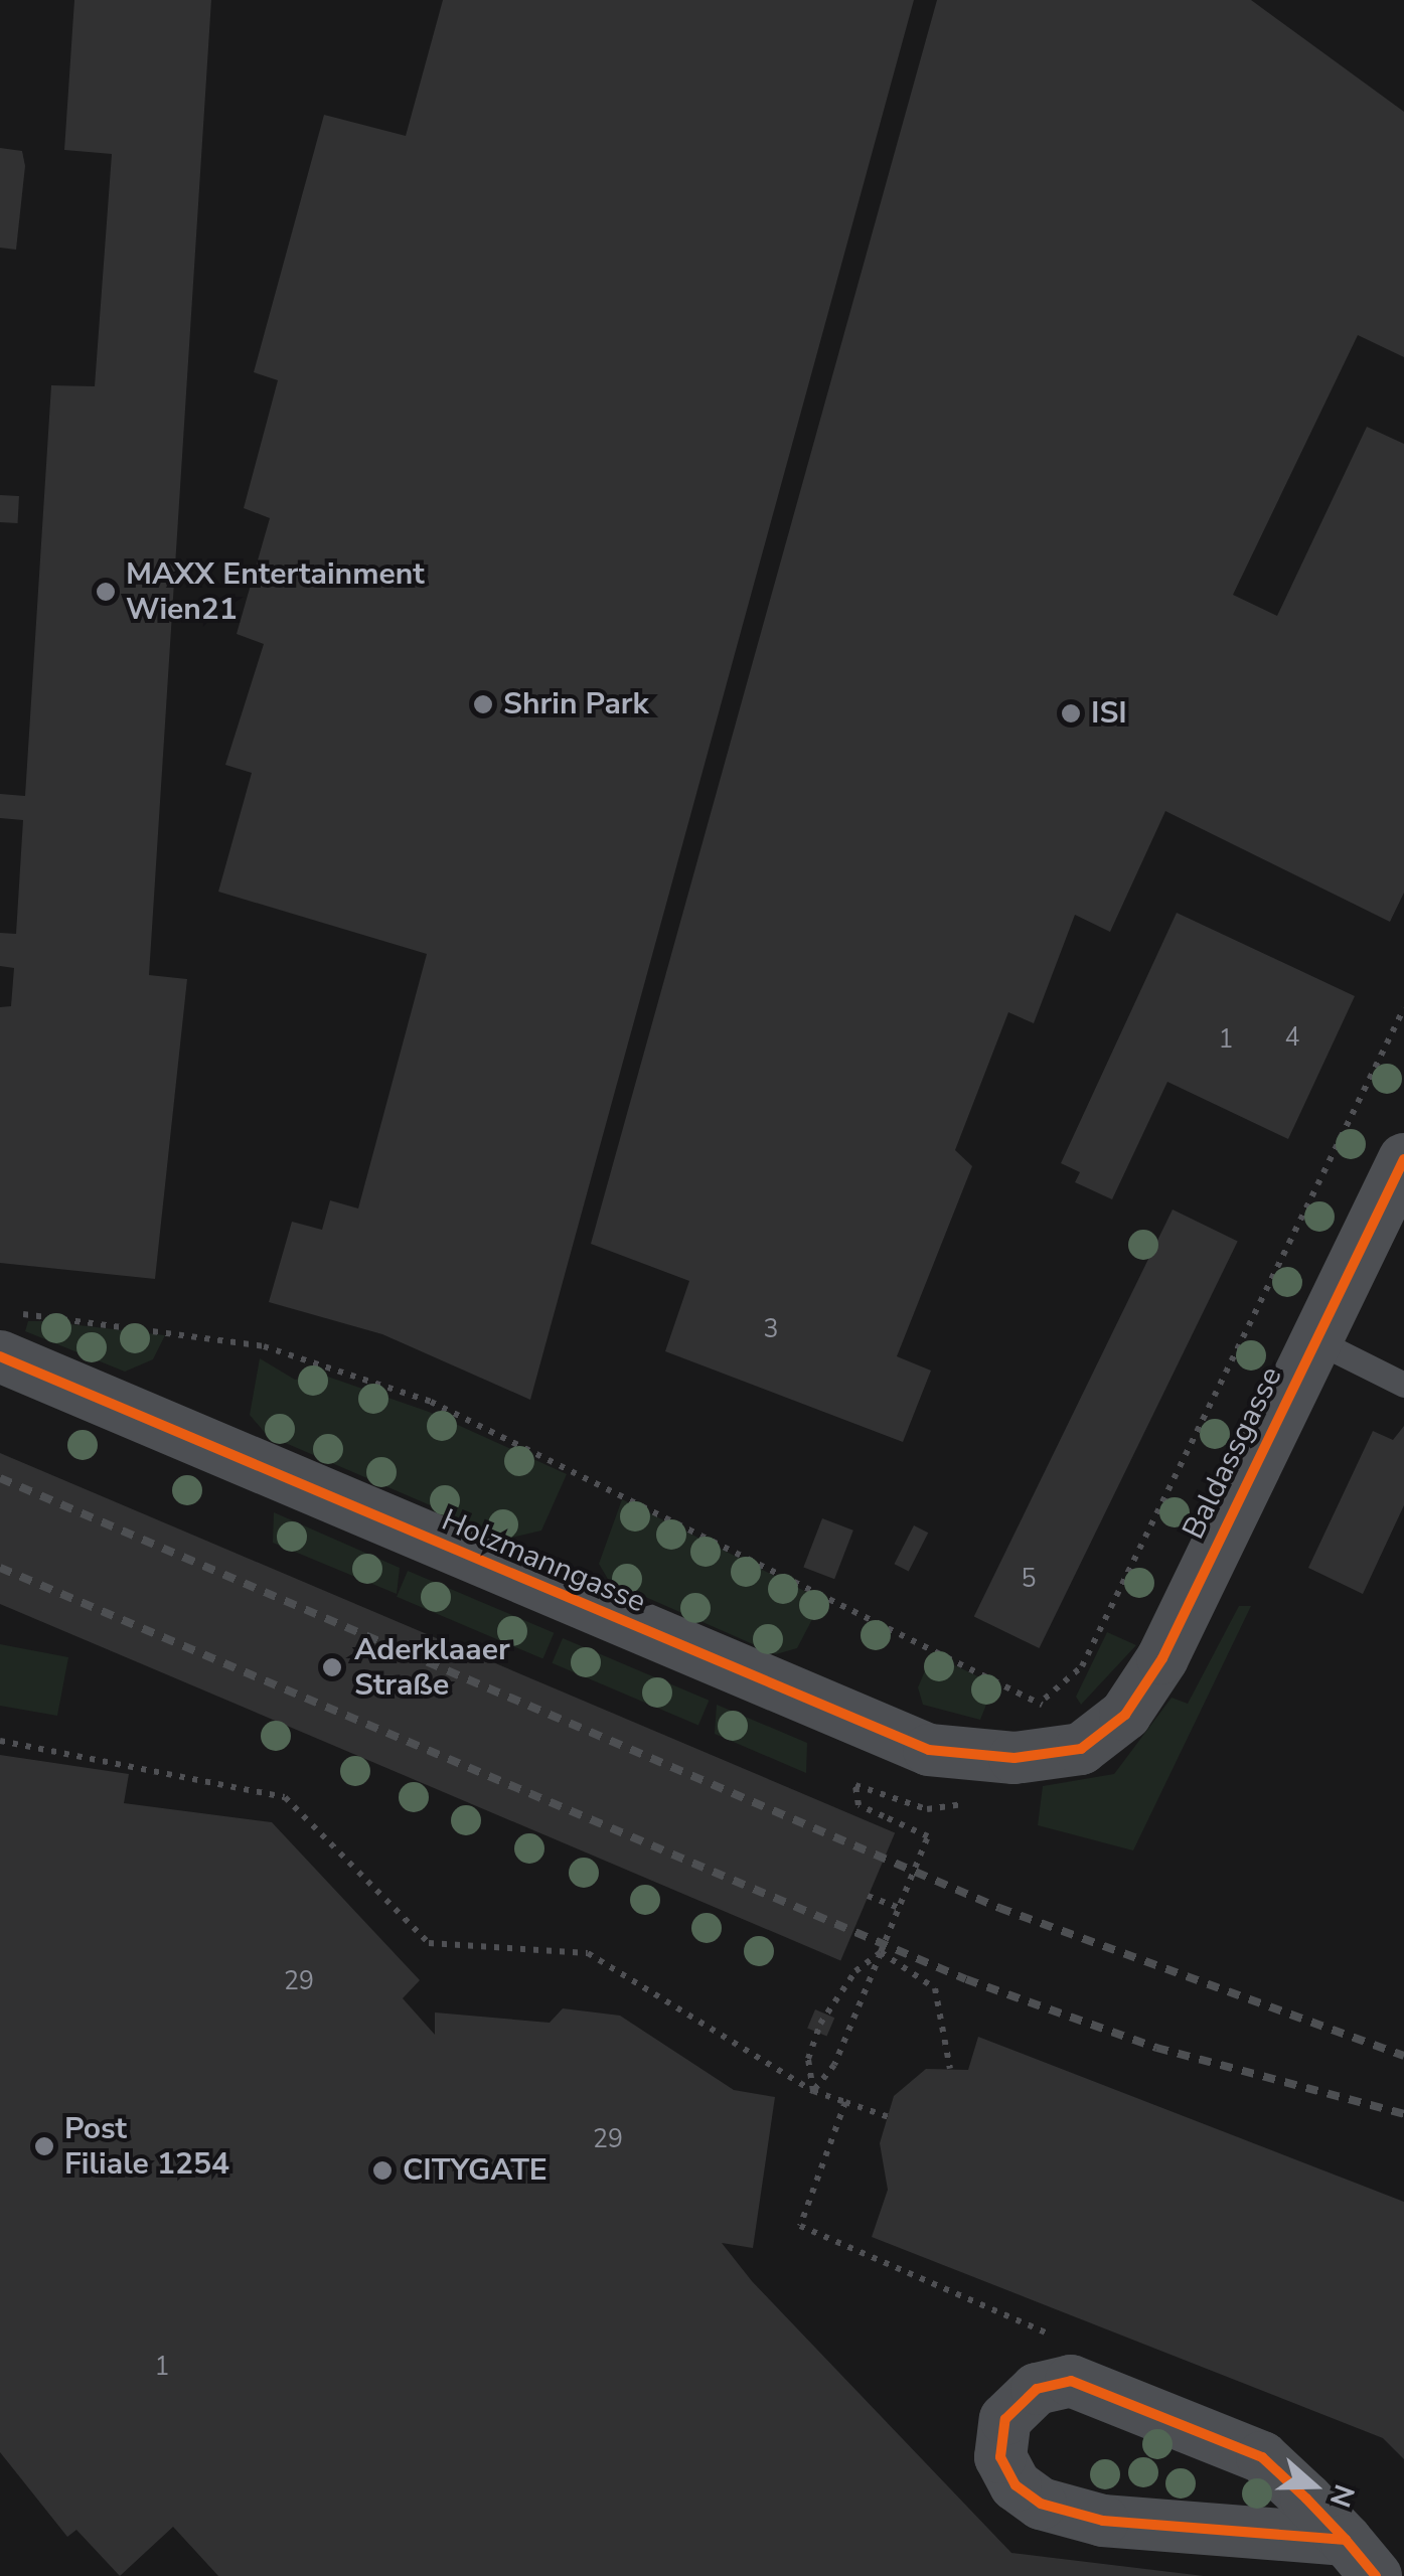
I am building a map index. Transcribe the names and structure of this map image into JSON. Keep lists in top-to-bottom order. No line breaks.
{"streets":{"street":["Baldassgasse","Holzmanngasse"]},"crossings":[["Baldassgasse","Holzmanngasse"]],"places":["MAXX Entertainment Wien21","Shrin Park","ISI","Aderklaaer Straße","Post Filiale 1254","CITYGATE"],"house_numbers":["4","1","3","5","29","29","1"],"north":"right"}
